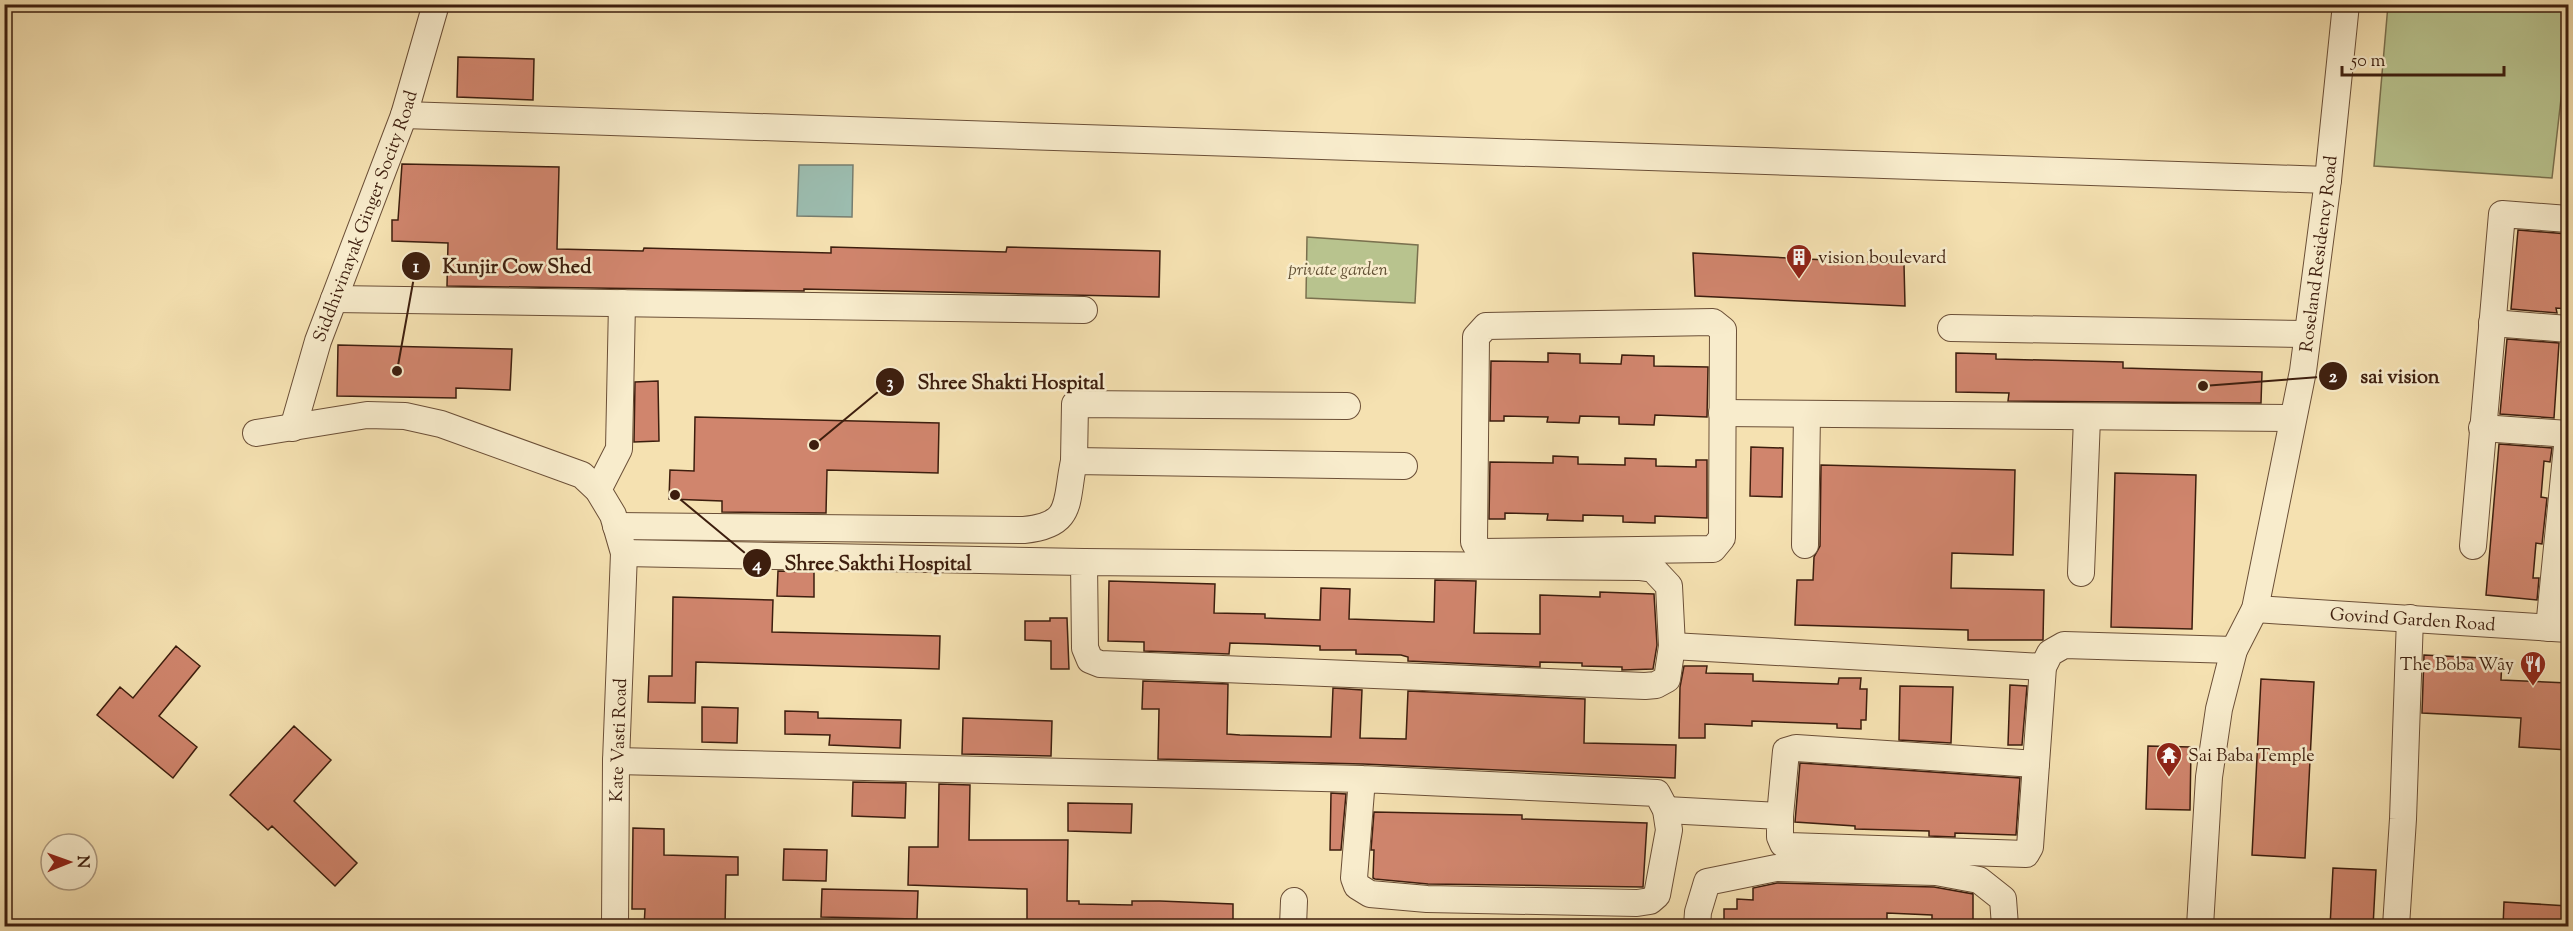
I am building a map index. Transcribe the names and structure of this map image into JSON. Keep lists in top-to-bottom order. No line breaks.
{"streets":{"street":["Siddhivinayak Ginger Socity Road","Roseland Residency Road","Govind Garden Road","Kate Vasti Road"]},"crossings":[["Roseland Residency Road","Govind Garden Road"]],"parks":["private garden"],"places":{"building":["vision boulevard"],"other":["Kunjir Cow Shed","sai vision","Shree Shakti Hospital","Shree Sakthi Hospital"],"restaurant":["The Boba Way"],"temple":["Sai Baba Temple"]},"scale_bar":"50 m","north":"right"}
